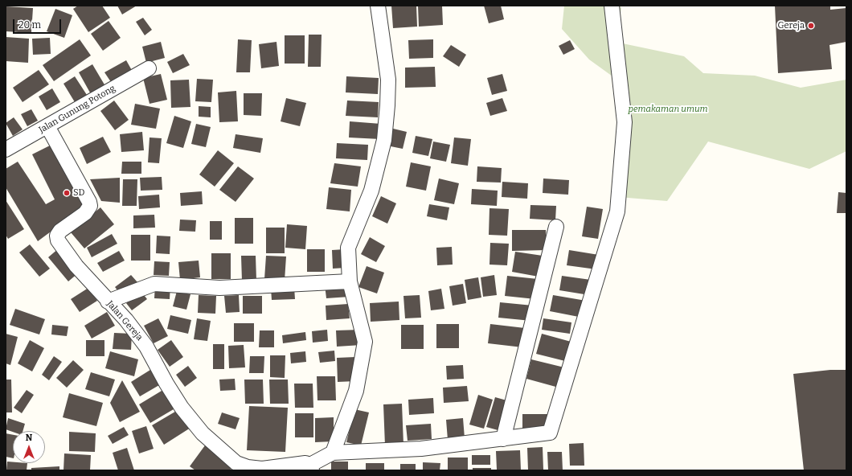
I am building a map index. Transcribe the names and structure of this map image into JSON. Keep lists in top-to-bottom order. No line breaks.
{"streets":{"street":["Jalan Gunung Potong","Jalan Gereja"]},"crossings":[["Jalan Gunung Potong","Jalan Gereja"]],"parks":["pemakaman umum"],"places":["Gereja","SD"],"scale_bar":"20 m","north":"top"}
